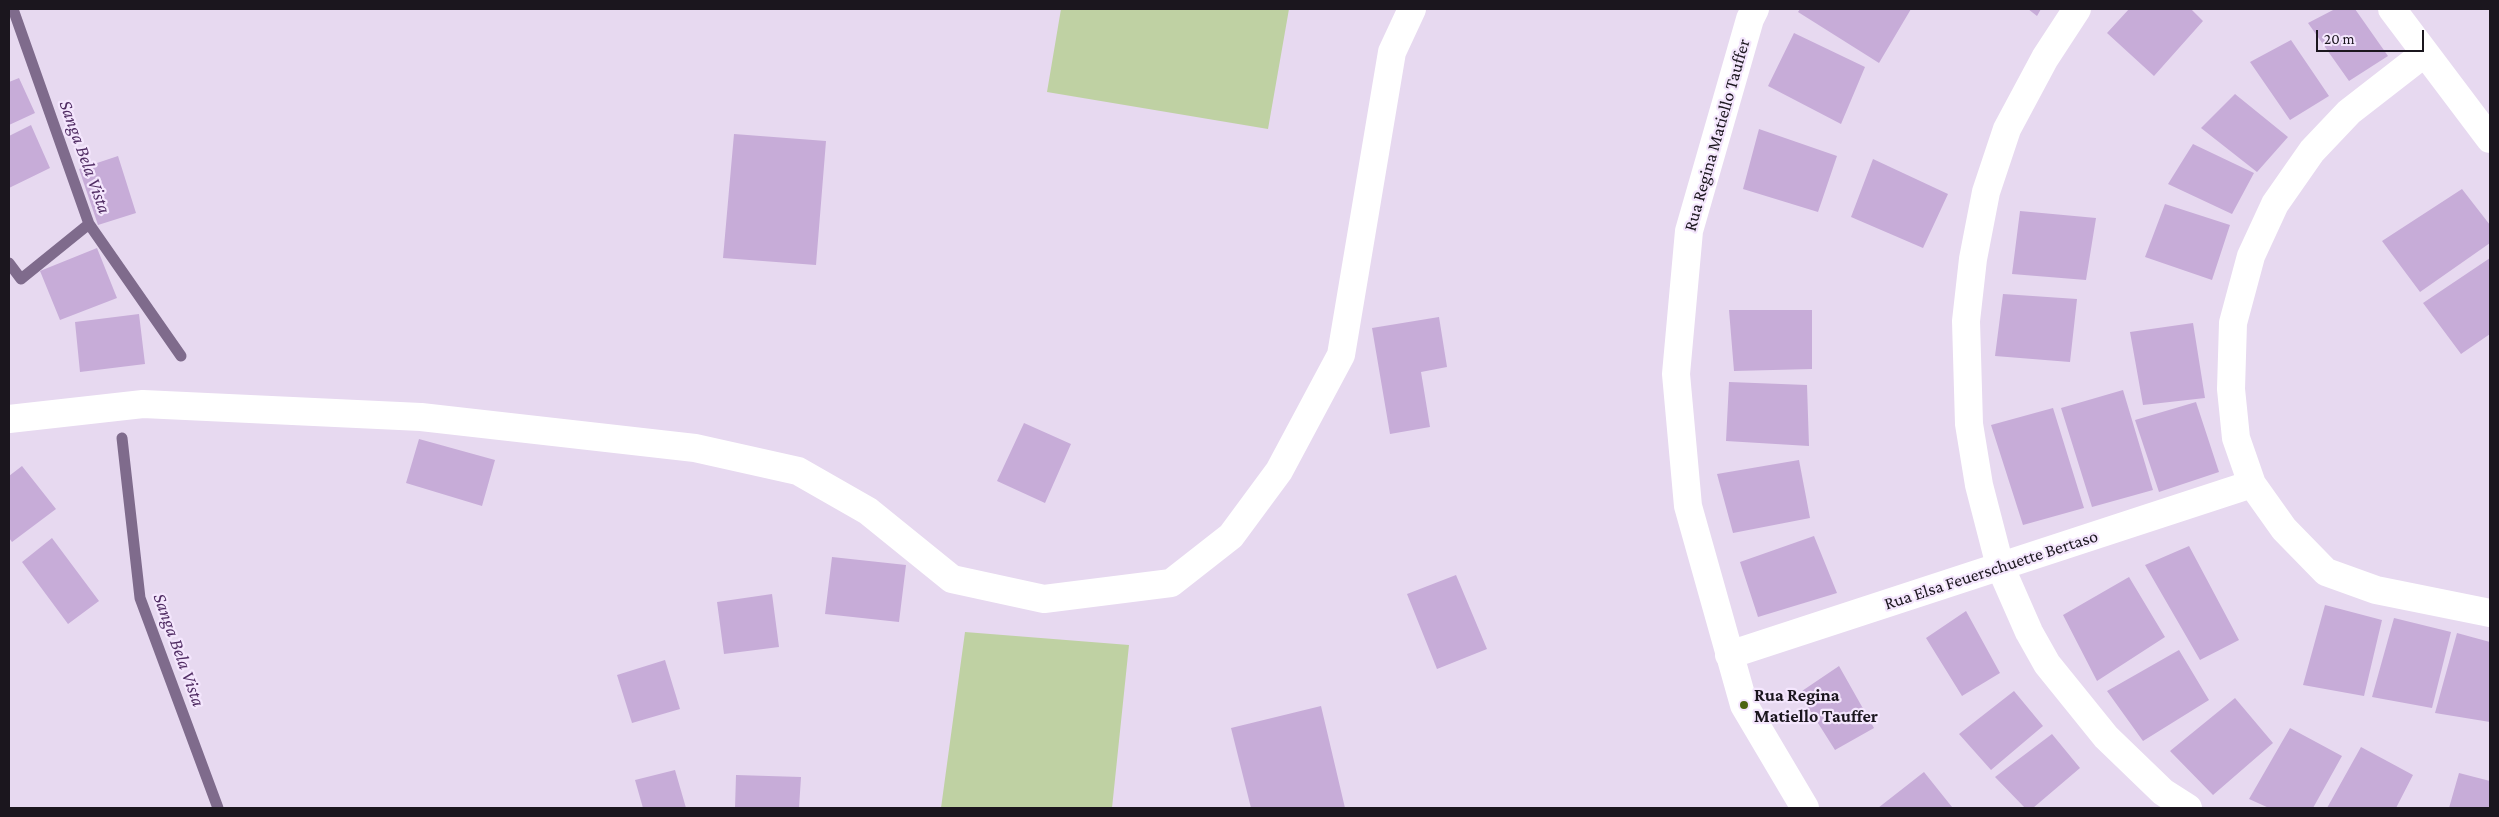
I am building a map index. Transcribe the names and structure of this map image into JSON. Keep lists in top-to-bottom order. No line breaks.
{"streets":{"street":["Rua Regina Matiello Tauffer","Rua Elsa Feuerschuette Bertaso"]},"crossings":[["Rua Regina Matiello Tauffer","Rua Elsa Feuerschuette Bertaso"]],"water":["Sanga Bela Vista"],"places":["Rua Regina Matiello Tauffer"],"scale_bar":"20 m"}
